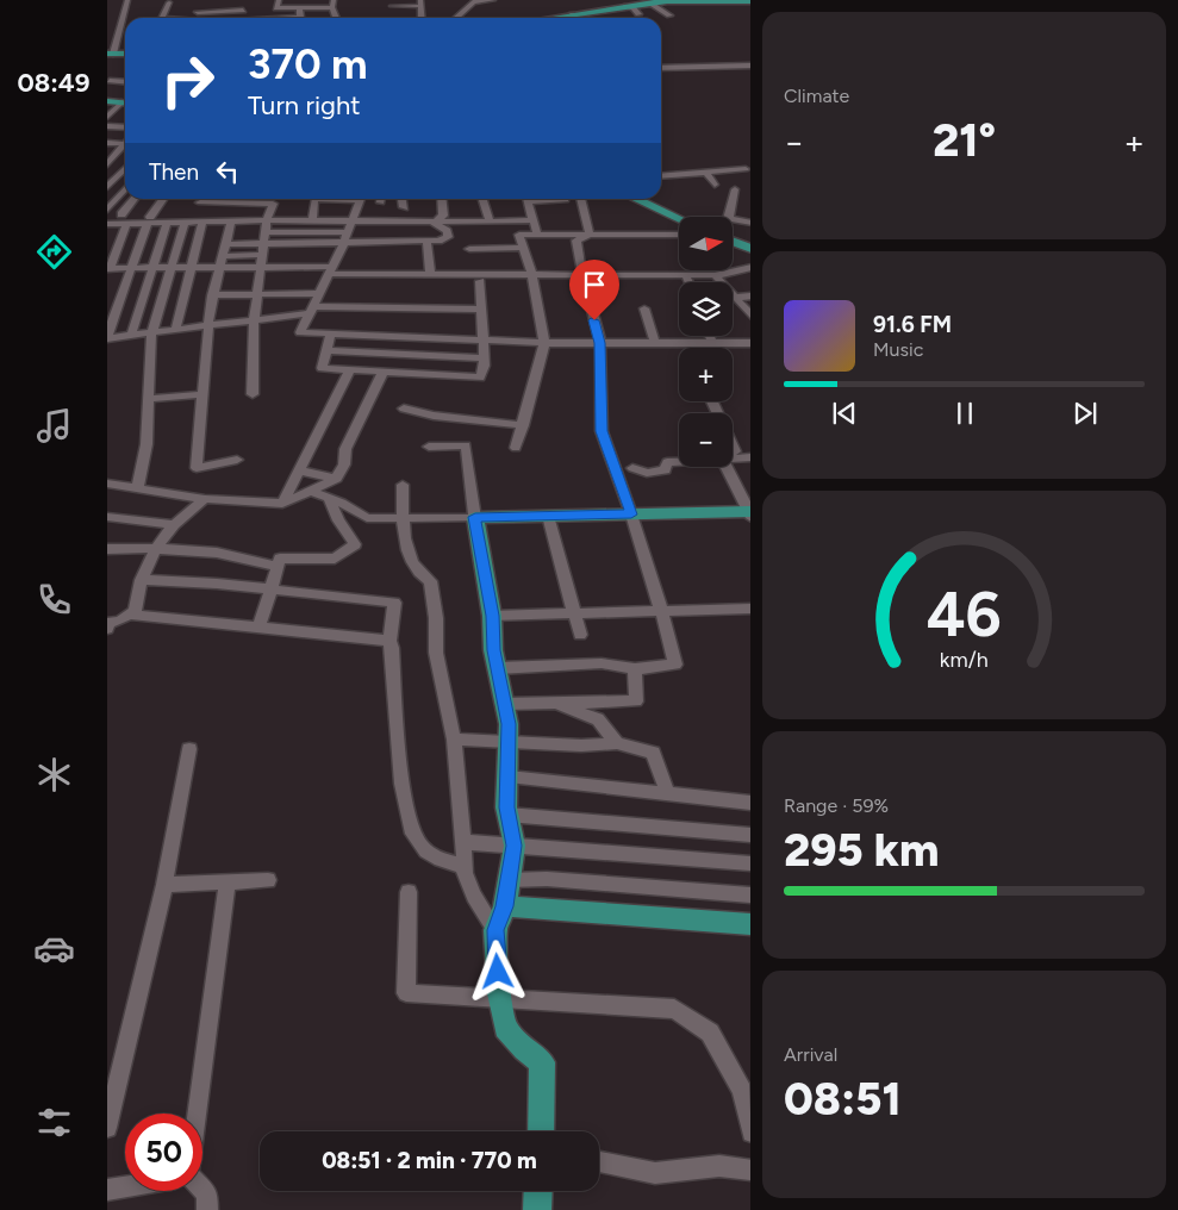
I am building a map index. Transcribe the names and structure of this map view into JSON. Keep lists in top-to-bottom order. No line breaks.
{"north":"right","page":{"tabs":"08:49","tile":["Climate",["Range · 59%","295 km"],["Arrival","08:51"]],"turn":["370 m","Turn right"],"heat":["−","21°","+"],"then":"Then","map_buttons":["+","−"],"song":["91.6 FM","Music"],"limit":"50","trip":"08:51 · 2 min · 770 m","gauge":["46","km/h"]}}
